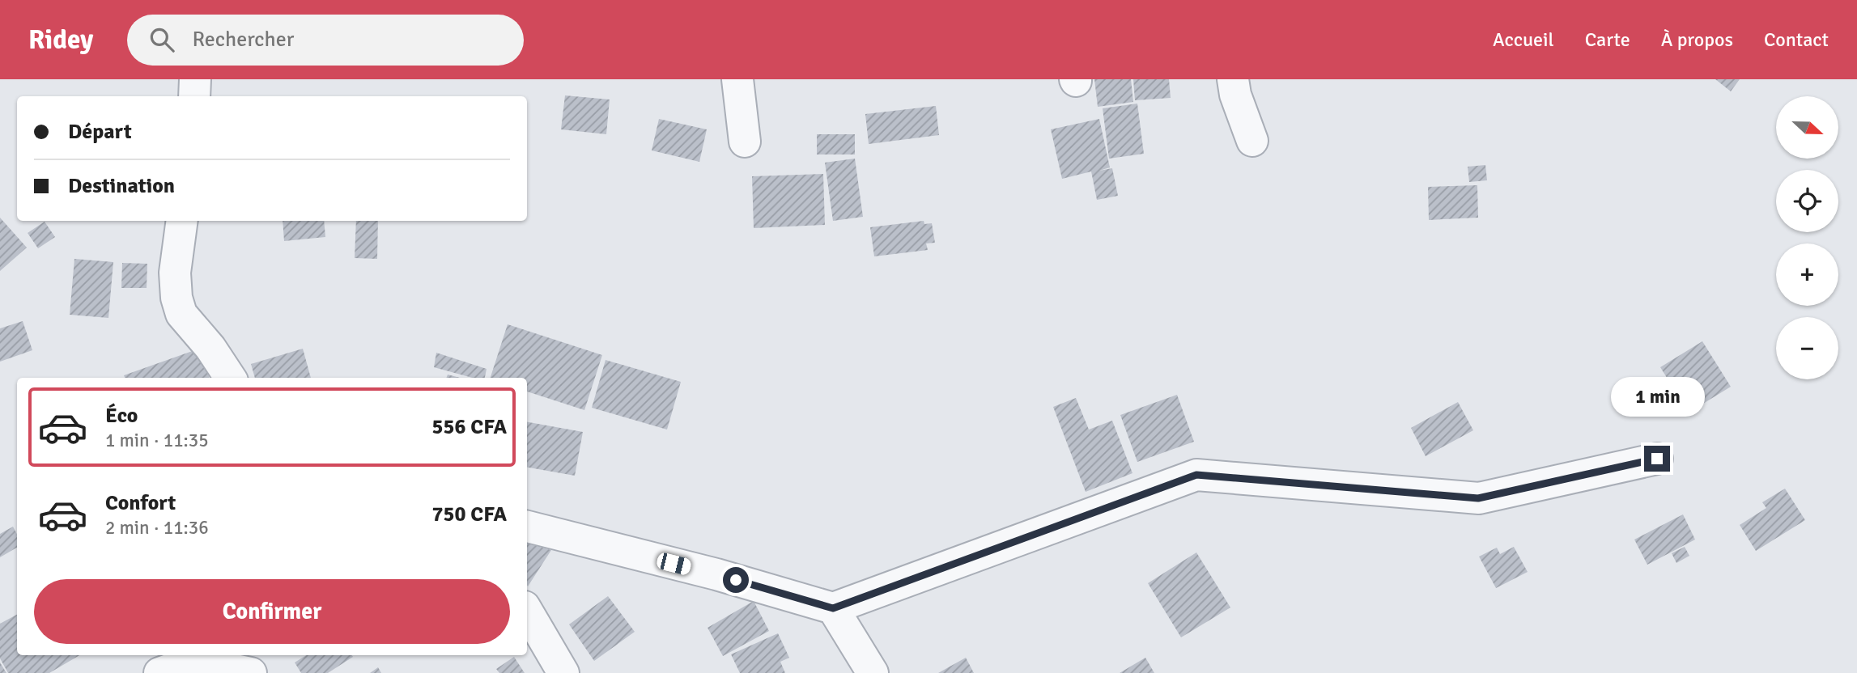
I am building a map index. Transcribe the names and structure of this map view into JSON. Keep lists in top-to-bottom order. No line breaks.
{"north":"right","page":{"header":"Ridey","search":"Rechercher","nav":["Accueil","Carte","À propos","Contact"],"map_buttons":["+","−"],"banner":["Départ","Destination"],"bubble":"1 min","list":[{"name":"Éco","note":"1 min · 11:35","value":"556 CFA"},{"name":"Confort","note":"2 min · 11:36","value":"750 CFA"}],"buttons":"Confirmer"}}
